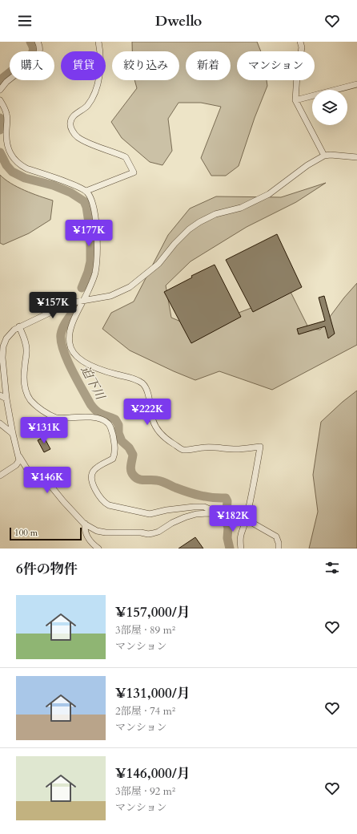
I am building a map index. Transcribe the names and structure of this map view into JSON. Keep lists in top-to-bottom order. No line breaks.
{"water":["迫下川"],"scale_bar":"100 m","page":{"header":"Dwello","chip":["購入","賃貸","絞り込み","新着","マンション"],"price":["¥177K","¥157K","¥222K","¥131K","¥146K","¥182K"],"scale":"100 m","heading":"6件の物件","list":[{"name":"¥157,000/月","note":"3部屋 · 89 m² · マンション"},{"name":"¥131,000/月","note":"2部屋 · 74 m² · マンション"},{"name":"¥146,000/月","note":"3部屋 · 92 m² · マンション"}]}}
